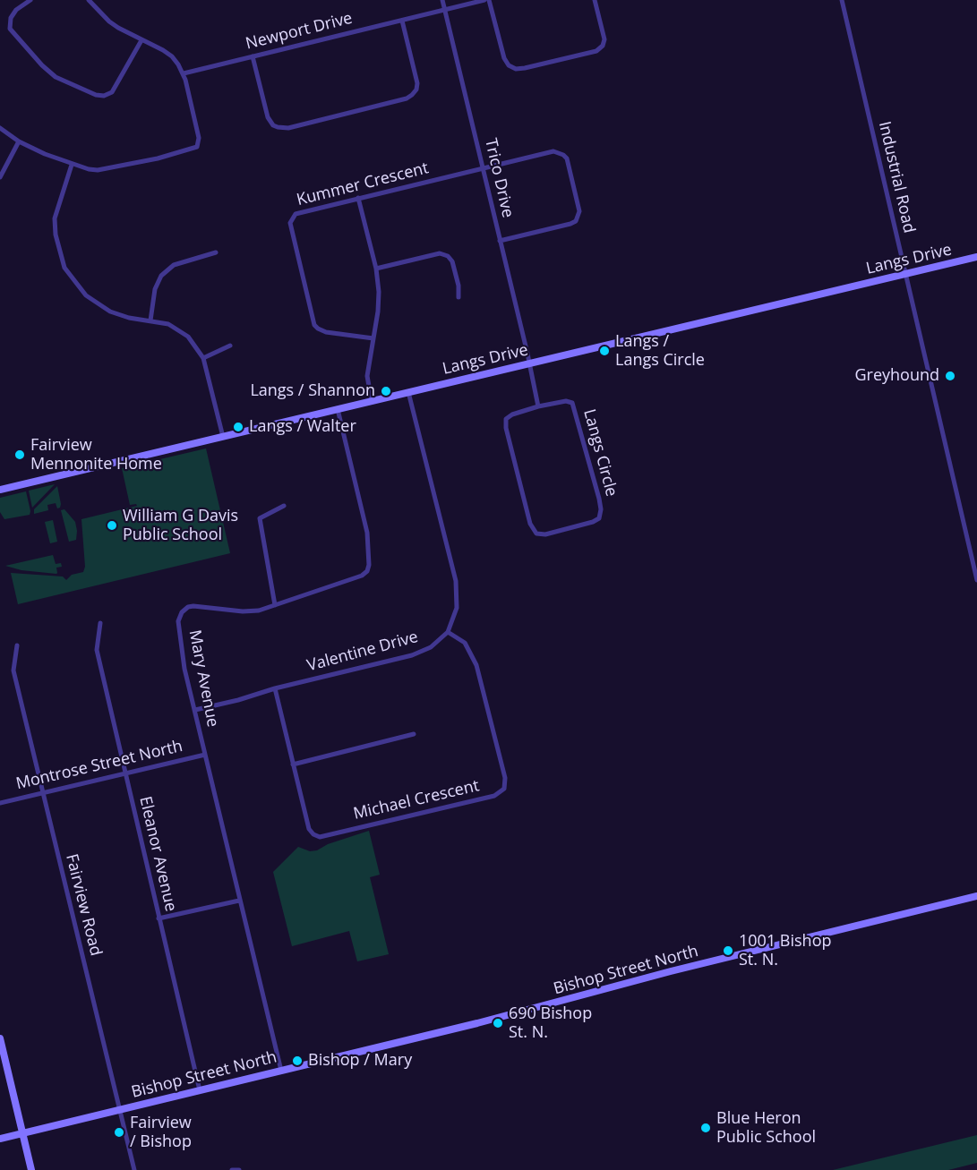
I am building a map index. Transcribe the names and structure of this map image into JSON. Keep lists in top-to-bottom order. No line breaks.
{"streets":{"main road":["Langs Drive","Bishop Street North"],"street":["Newport Drive","Industrial Road","Trico Drive","Kummer Crescent","Langs Circle","Valentine Drive","Mary Avenue","Montrose Street North","Michael Crescent","Eleanor Avenue","Fairview Road"]},"crossings":[["Newport Drive","Trico Drive"],["Industrial Road","Langs Drive"],["Trico Drive","Kummer Crescent"],["Trico Drive","Langs Drive"],["Langs Drive","Mary Avenue"],["Valentine Drive","Mary Avenue"],["Valentine Drive","Michael Crescent"],["Mary Avenue","Montrose Street North"],["Mary Avenue","Bishop Street North"],["Montrose Street North","Eleanor Avenue"],["Montrose Street North","Fairview Road"],["Eleanor Avenue","Bishop Street North"],["Fairview Road","Bishop Street North"]],"places":["Langs / Langs Circle","Greyhound","Langs / Shannon","Langs / Walter","Fairview Mennonite Home","William G Davis Public School","1001 Bishop St. N.","690 Bishop St. N.","Bishop / Mary","Blue Heron Public School","Fairview / Bishop"]}
